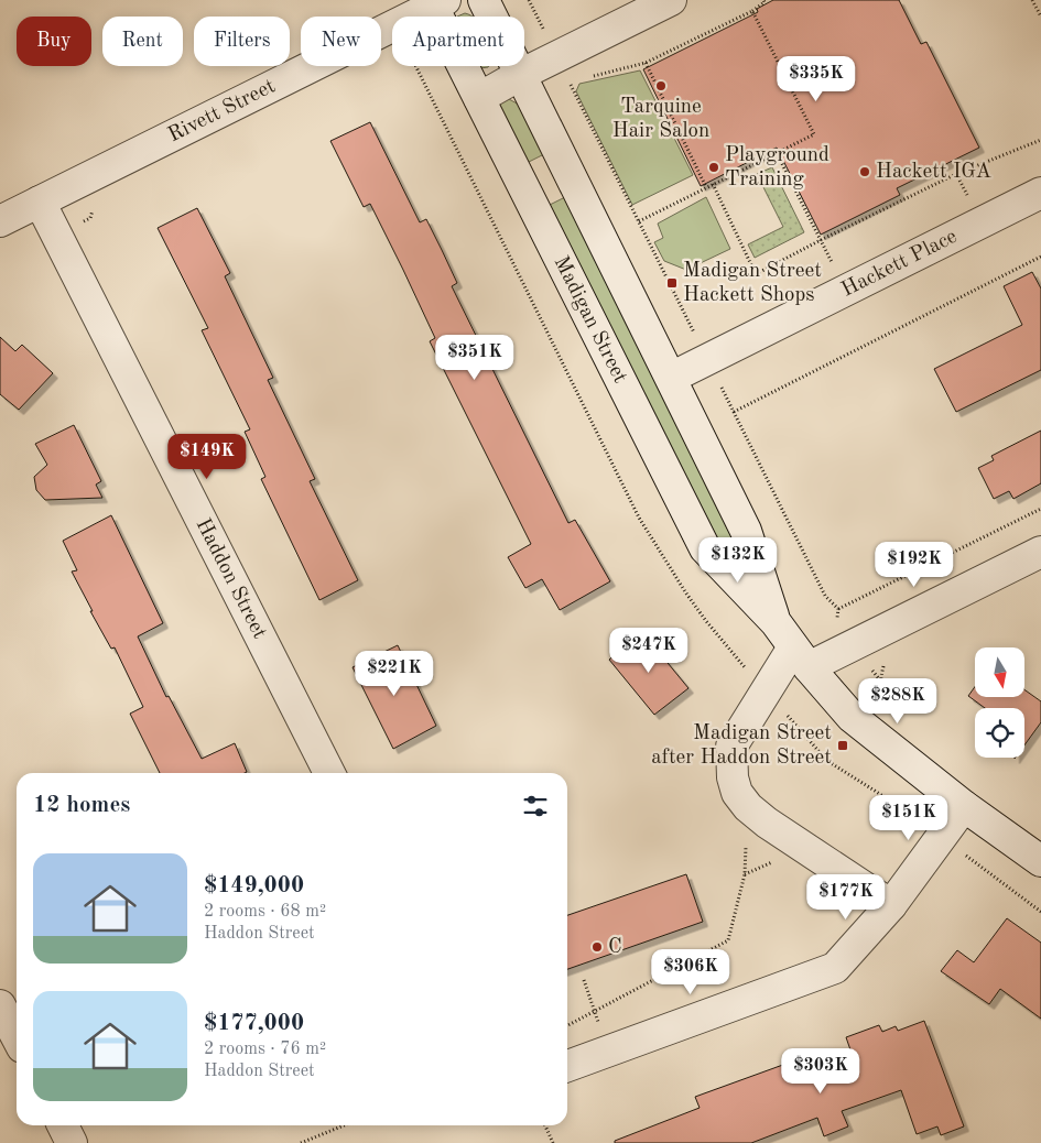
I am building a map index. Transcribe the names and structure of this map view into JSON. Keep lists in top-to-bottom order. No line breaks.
{"streets":{"street":["Rivett Street","Hackett Place","Madigan Street","Haddon Street"]},"crossings":[["Rivett Street","Madigan Street"],["Rivett Street","Haddon Street"],["Hackett Place","Madigan Street"]],"places":{"other":["Tarquine Hair Salon","Playground Training","Hackett IGA","C"],"transit":["Madigan Street Hackett Shops","Madigan Street after Haddon Street"]},"north":"bottom","page":{"chip":["Buy","Rent","Filters","New","Apartment"],"price":["$335K","$351K","$149K","$132K","$192K","$247K","$221K","$288K","$151K","$177K","$306K","$303K"],"heading":"12 homes","list":[{"name":"$149,000","note":"2 rooms · 68 m² · Haddon Street"},{"name":"$177,000","note":"2 rooms · 76 m² · Haddon Street"}]}}
